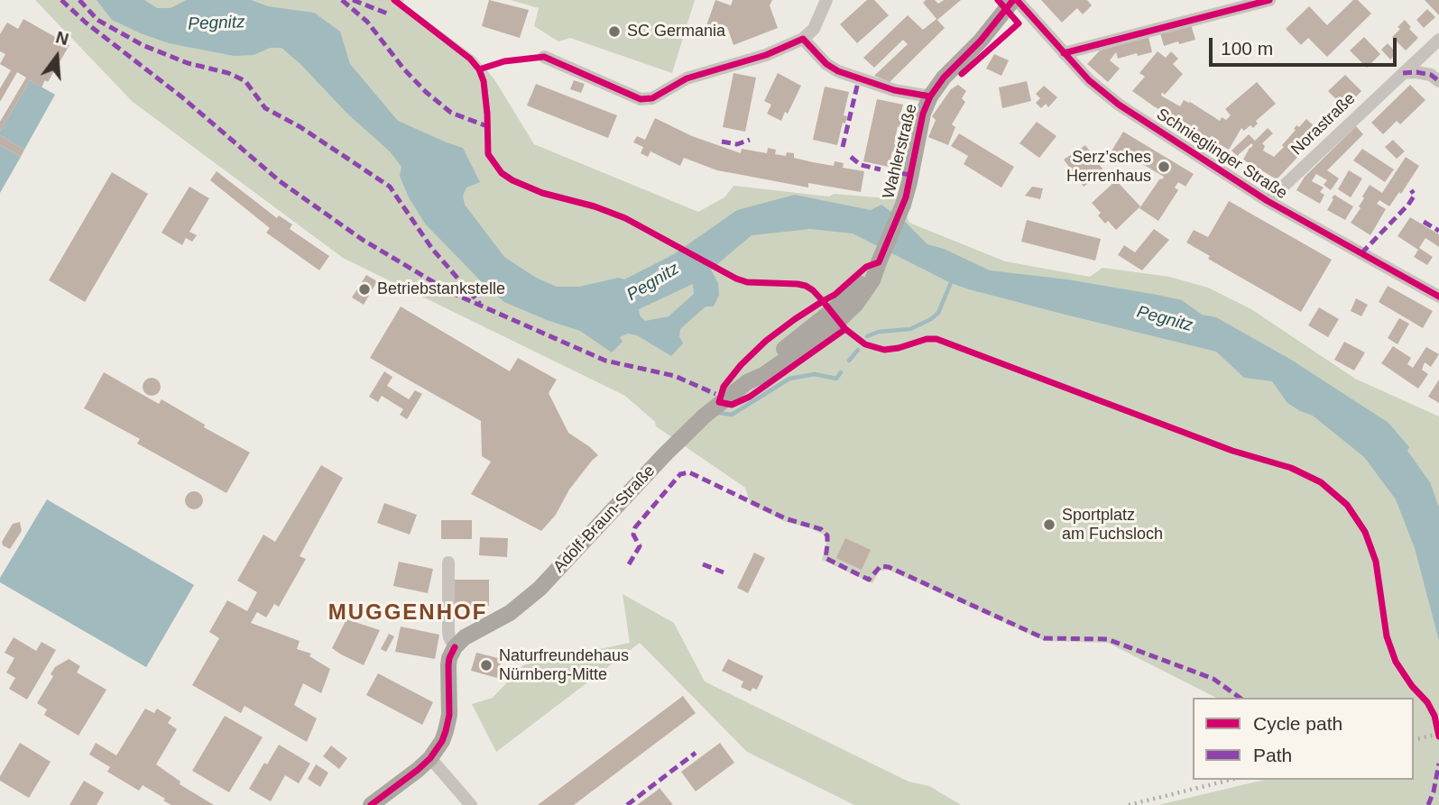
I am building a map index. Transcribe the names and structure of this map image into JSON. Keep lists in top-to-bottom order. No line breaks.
{"streets":{"main road":["Wahlerstraße","Adolf-Braun-Straße"],"street":["Norastraße","Schnieglinger Straße"]},"crossings":[["Norastraße","Schnieglinger Straße"],["Wahlerstraße","Schnieglinger Straße"],["Wahlerstraße","Adolf-Braun-Straße"]],"districts":["MUGGENHOF"],"water":["Pegnitz"],"places":["SC Germania","Serz’sches Herrenhaus","Betriebstankstelle","Sportplatz am Fuchsloch","Naturfreundehaus Nürnberg-Mitte"],"legend":["Cycle path","Path"],"scale_bar":"100 m","north":"top"}
